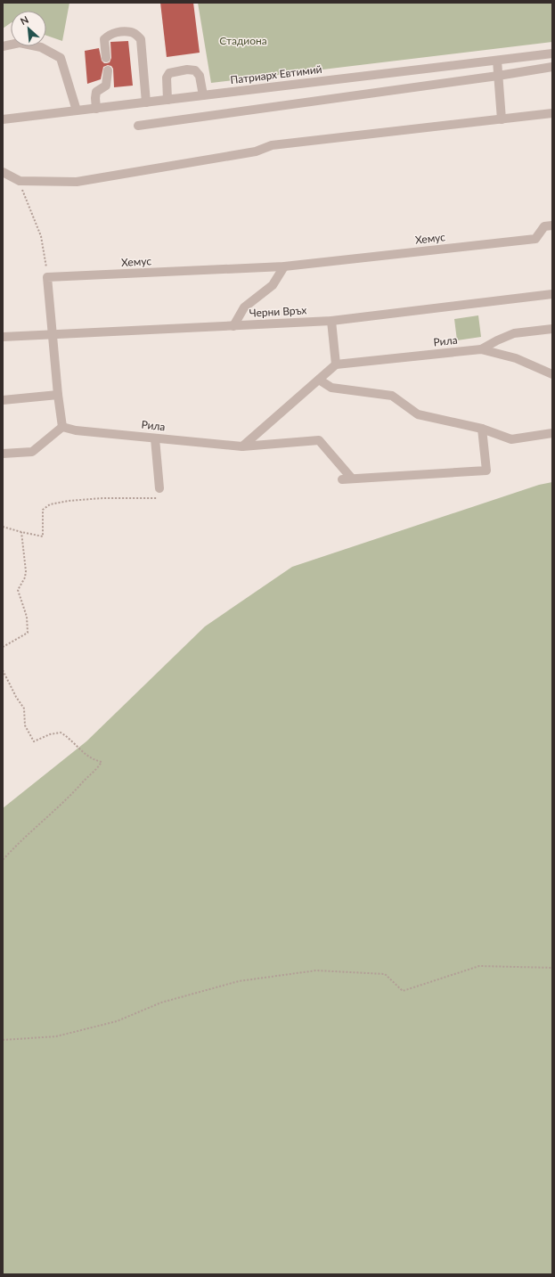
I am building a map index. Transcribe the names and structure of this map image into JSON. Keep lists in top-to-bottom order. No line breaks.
{"streets":{"street":["Патриарх Евтимий","Хемус","Черни Връх","Рила"]},"parks":["Стадиона"],"north":"top left"}
